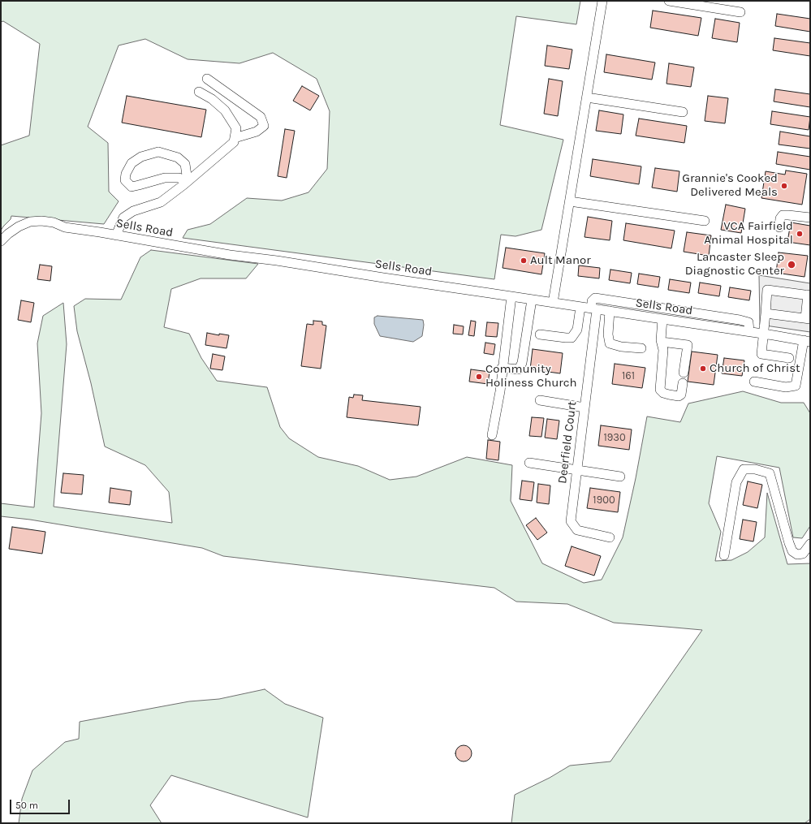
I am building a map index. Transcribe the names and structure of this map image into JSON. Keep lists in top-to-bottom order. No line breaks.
{"streets":{"street":["Sells Road","Deerfield Court"]},"crossings":[["Sells Road","Deerfield Court"]],"places":["Grannie's Cooked Delivered Meals","VCA Fairfield Animal Hospital","Ault Manor","Lancaster Sleep Diagnostic Center","Church of Christ","Community Holiness Church"],"house_numbers":["161","1930","1900"],"scale_bar":"50 m"}
